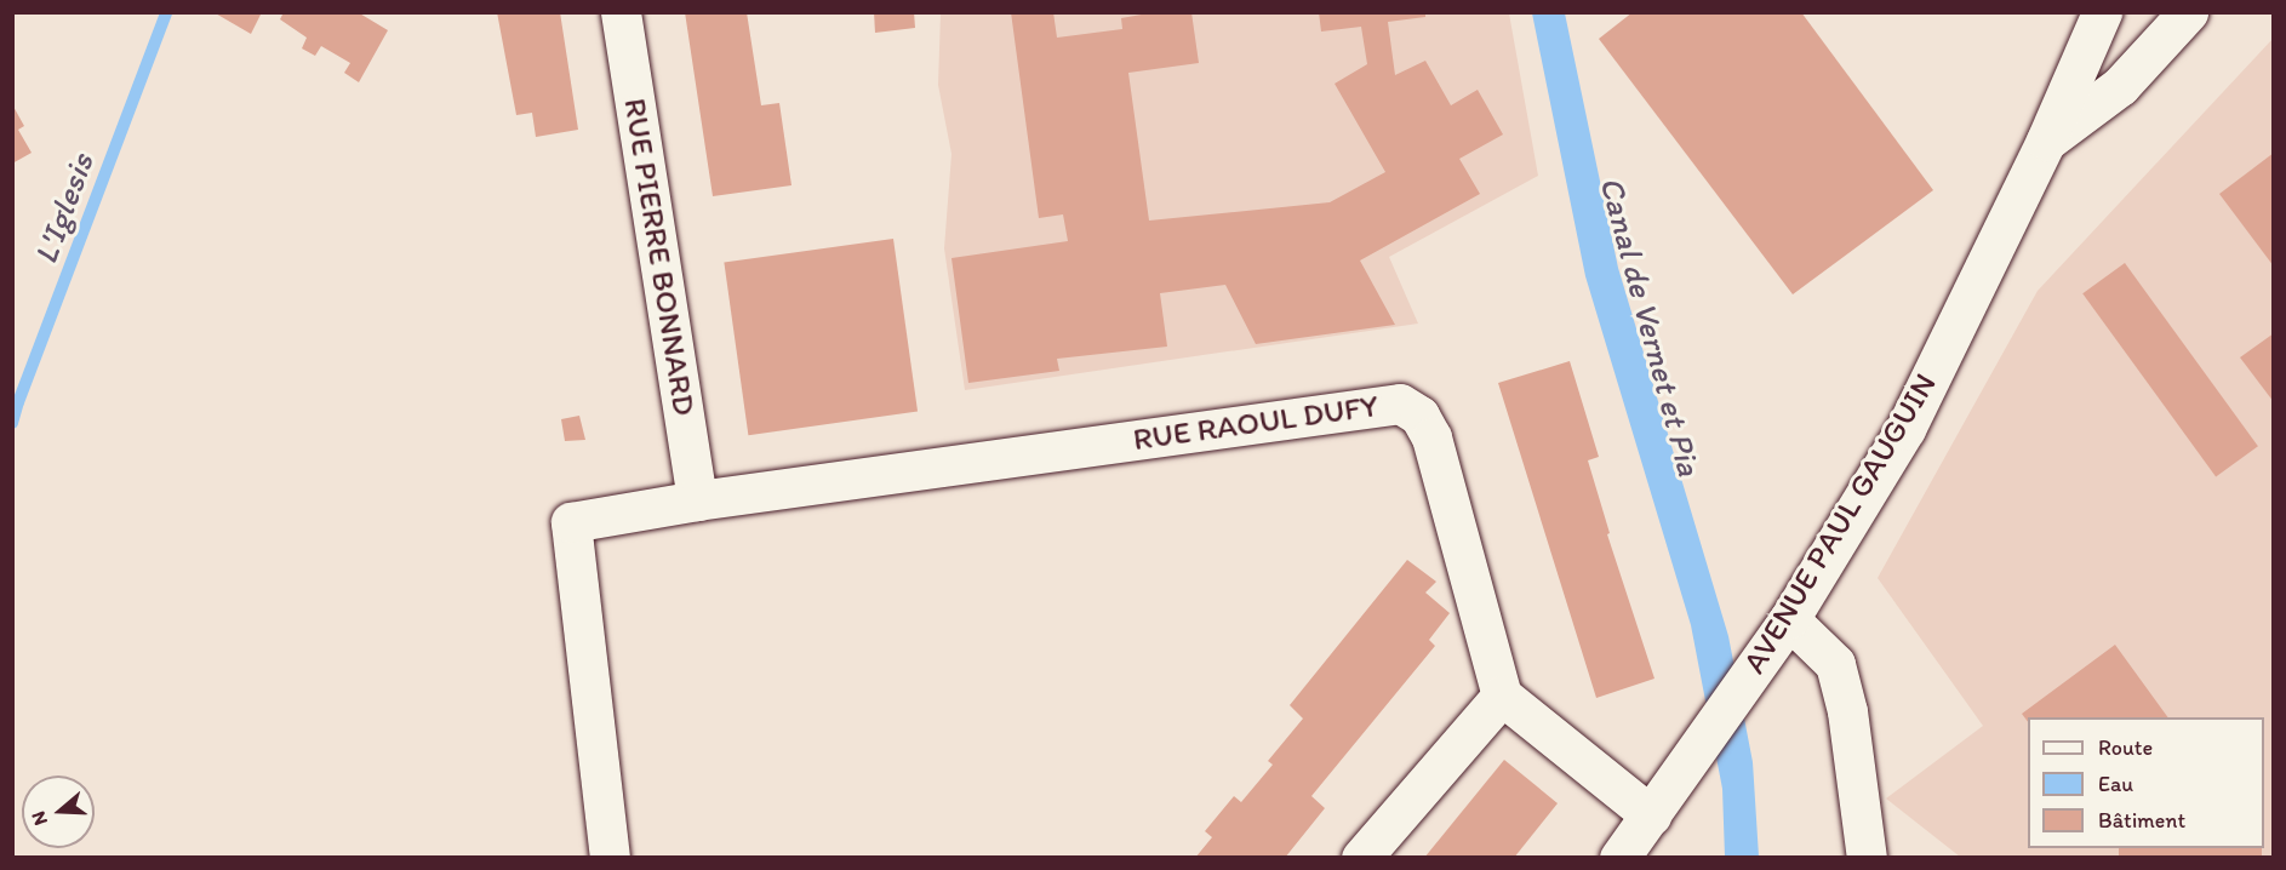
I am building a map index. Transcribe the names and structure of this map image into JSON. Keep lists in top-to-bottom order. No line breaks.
{"streets":{"street":["RUE PIERRE BONNARD","RUE RAOUL DUFY","AVENUE PAUL GAUGUIN"]},"crossings":[["RUE PIERRE BONNARD","RUE RAOUL DUFY"]],"water":["L'Iglesis","Canal de Vernet et Pia"],"legend":["Route","Eau","Bâtiment"],"north":"left"}
